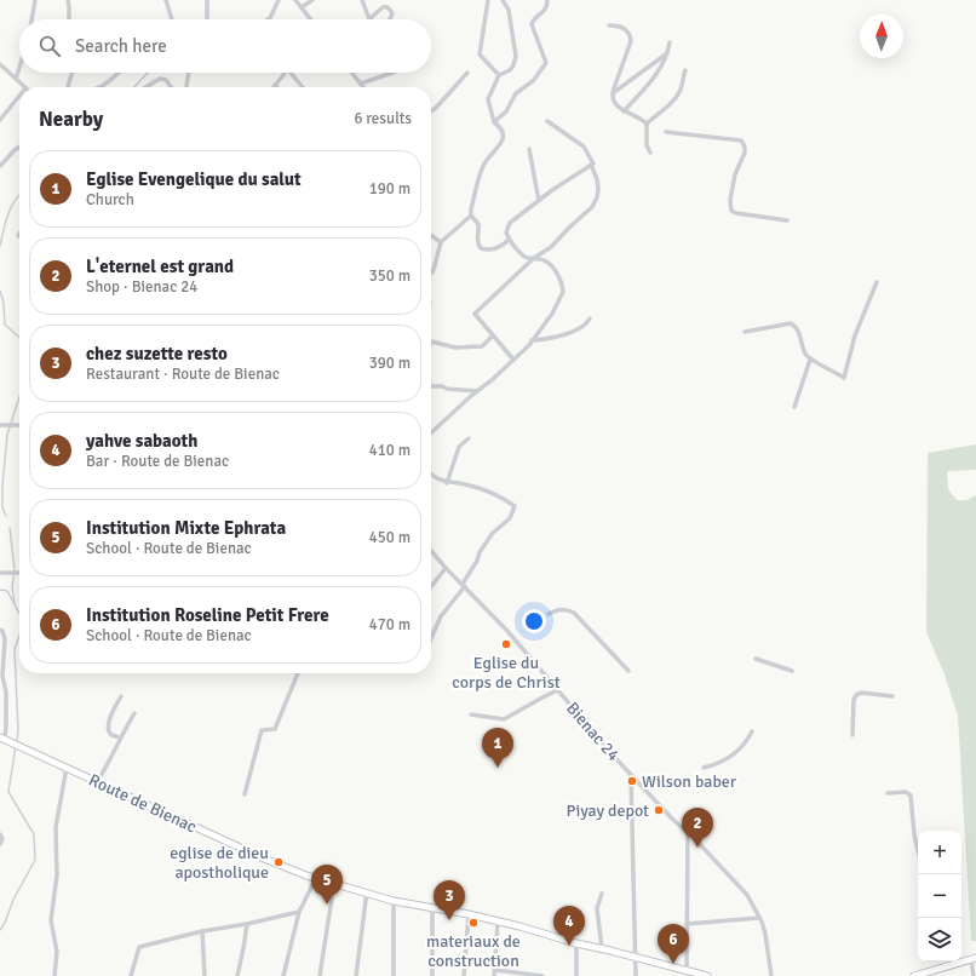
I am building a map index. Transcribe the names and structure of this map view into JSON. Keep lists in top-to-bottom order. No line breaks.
{"streets":{"main road":["Route de Bienac"],"street":["Bienac 24"]},"places":["Eglise du corps de Christ","Wilson baber","Piyay depot","eglise de dieu apostholique","materiaux de construction"],"north":"top","page":{"search":"Search here","heading":["Nearby","6 results"],"list":[{"mark":"1","name":"Eglise Evengelique du salut","note":"Church","value":"190 m"},{"mark":"2","name":"L'eternel est grand","note":"Shop · Bienac 24","value":"350 m"},{"mark":"3","name":"chez suzette resto","note":"Restaurant · Route de Bienac","value":"390 m"},{"mark":"4","name":"yahve sabaoth","note":"Bar · Route de Bienac","value":"410 m"},{"mark":"5","name":"Institution Mixte Ephrata","note":"School · Route de Bienac","value":"450 m"},{"mark":"6","name":"Institution Roseline Petit Frere","note":"School · Route de Bienac","value":"470 m"}],"pins":["1","2","5","3","4","6"],"map_buttons":["+","−"]}}
